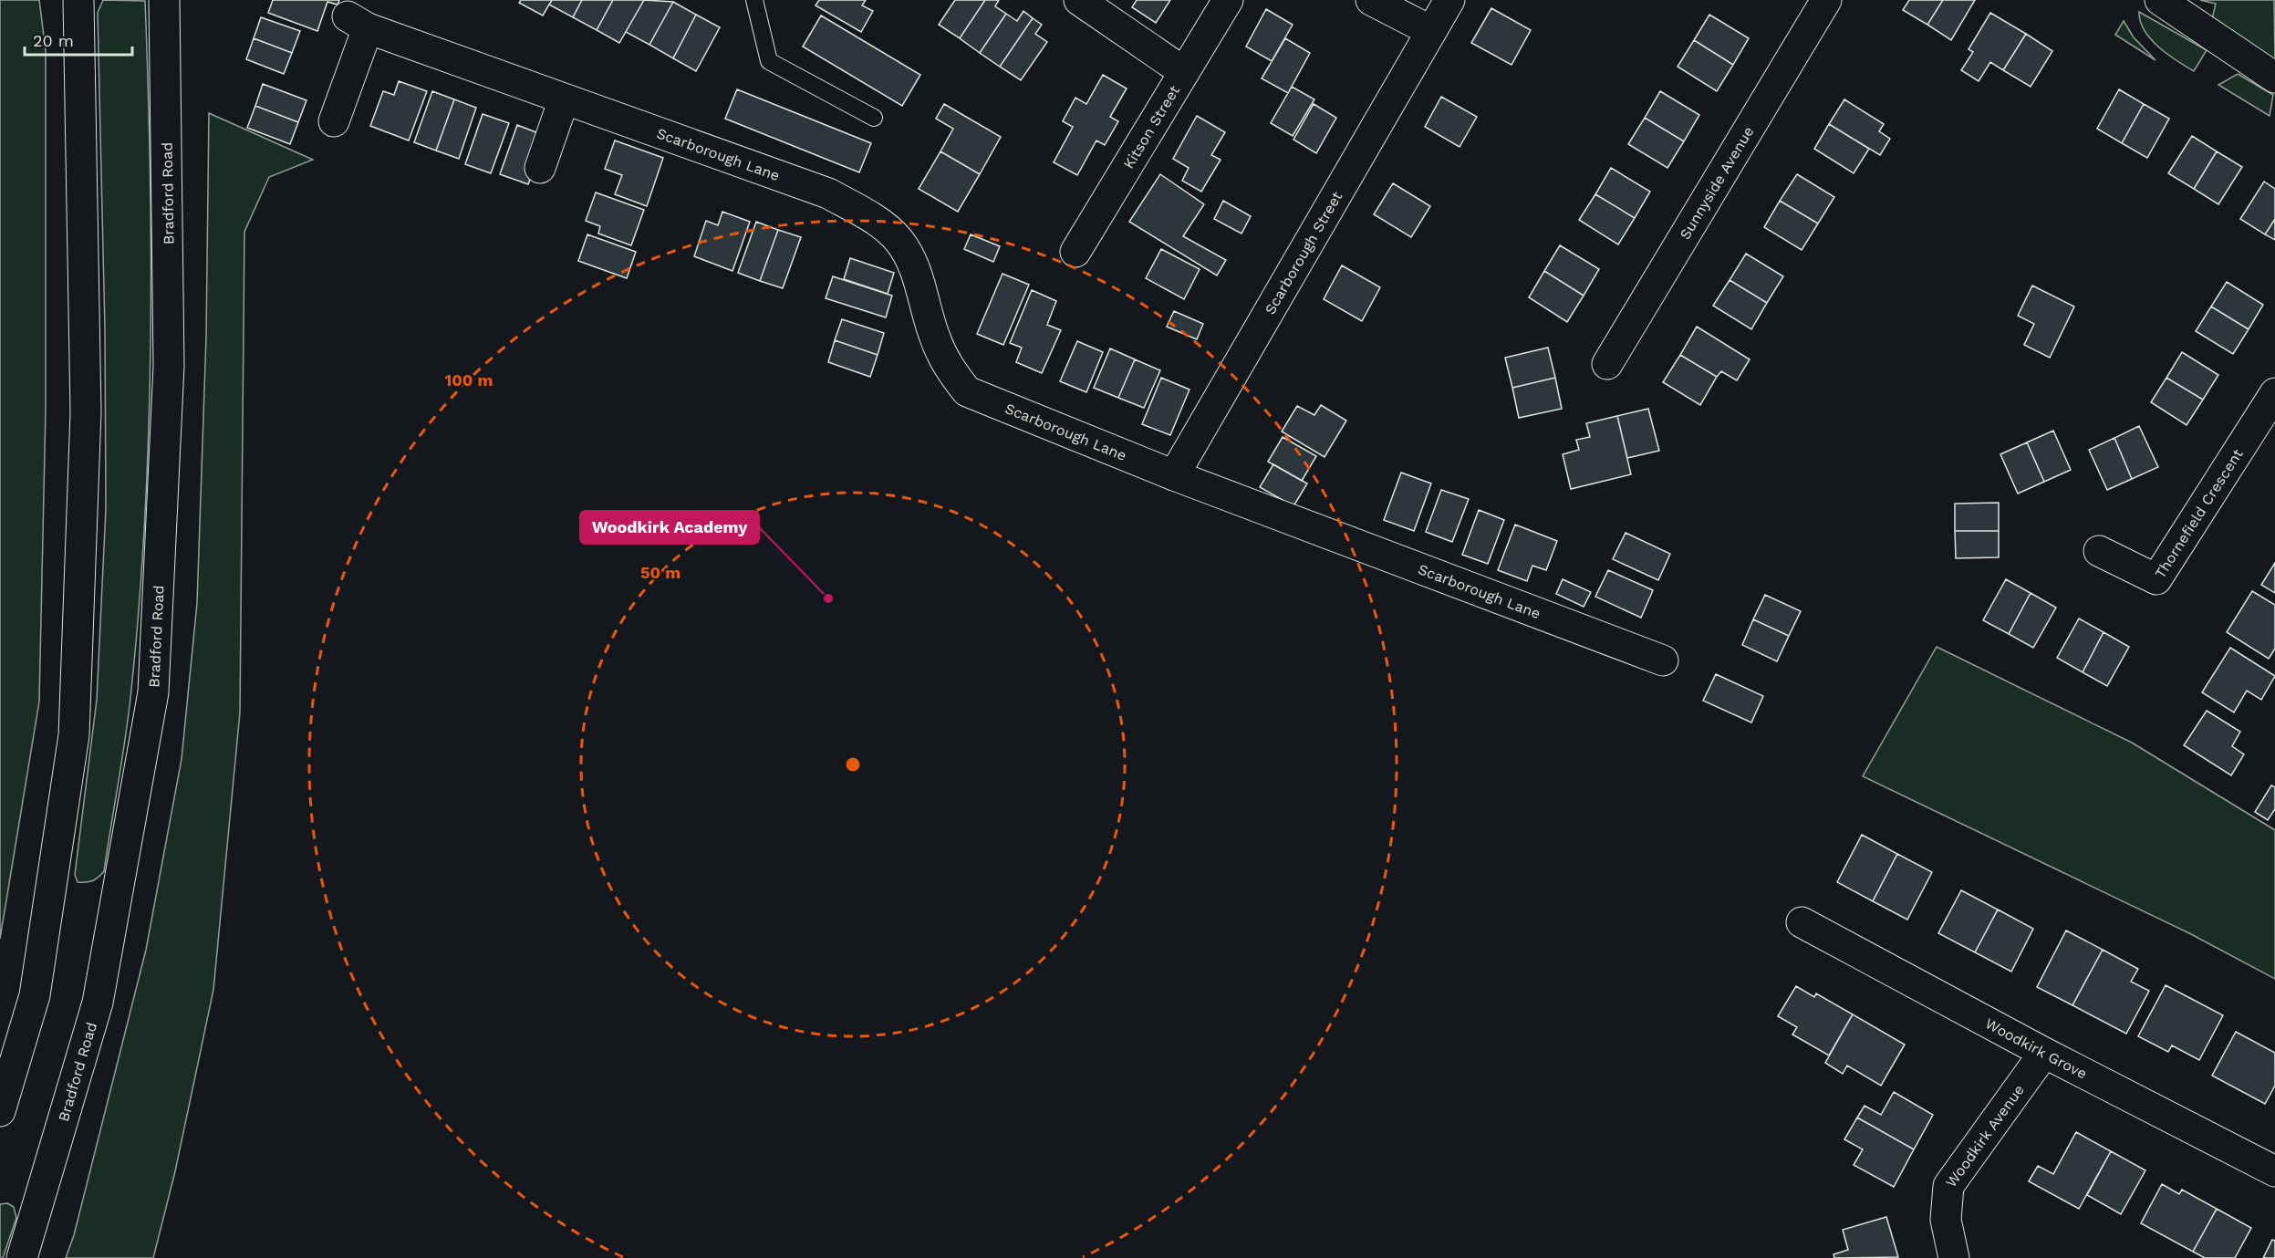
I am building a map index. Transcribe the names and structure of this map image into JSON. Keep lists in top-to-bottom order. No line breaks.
{"streets":{"street":["Kitson Street","Scarborough Lane","Sunnyside Avenue","Bradford Road","Scarborough Street","Thornefield Crescent","Woodkirk Grove","Woodkirk Avenue"]},"crossings":[["Scarborough Lane","Scarborough Street"],["Woodkirk Grove","Woodkirk Avenue"]],"places":["Woodkirk Academy"],"scale_bar":"20 m","rings":["100 m","50 m"]}
